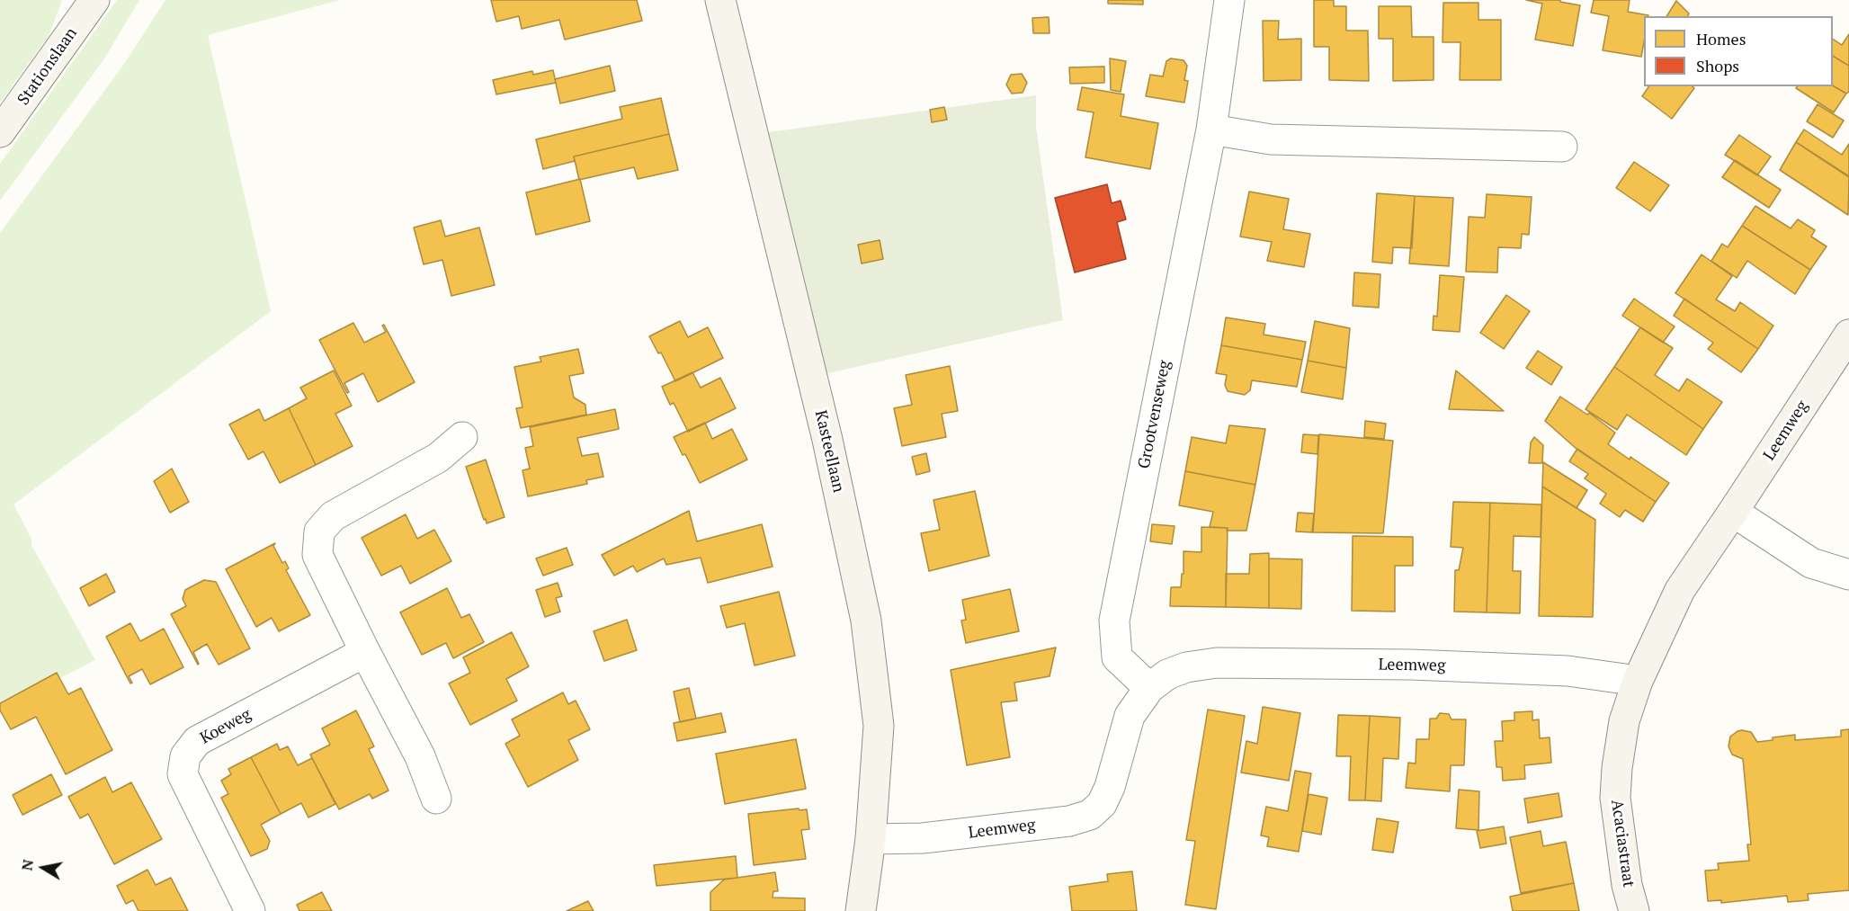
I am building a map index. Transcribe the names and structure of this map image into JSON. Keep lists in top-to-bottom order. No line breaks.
{"streets":{"street":["Stationslaan","Grootvenseweg","Leemweg","Kasteellaan","Koeweg","Acaciastraat"]},"crossings":[["Grootvenseweg","Leemweg"],["Leemweg","Kasteellaan"],["Leemweg","Acaciastraat"]],"legend":["Homes","Shops"],"north":"left"}
